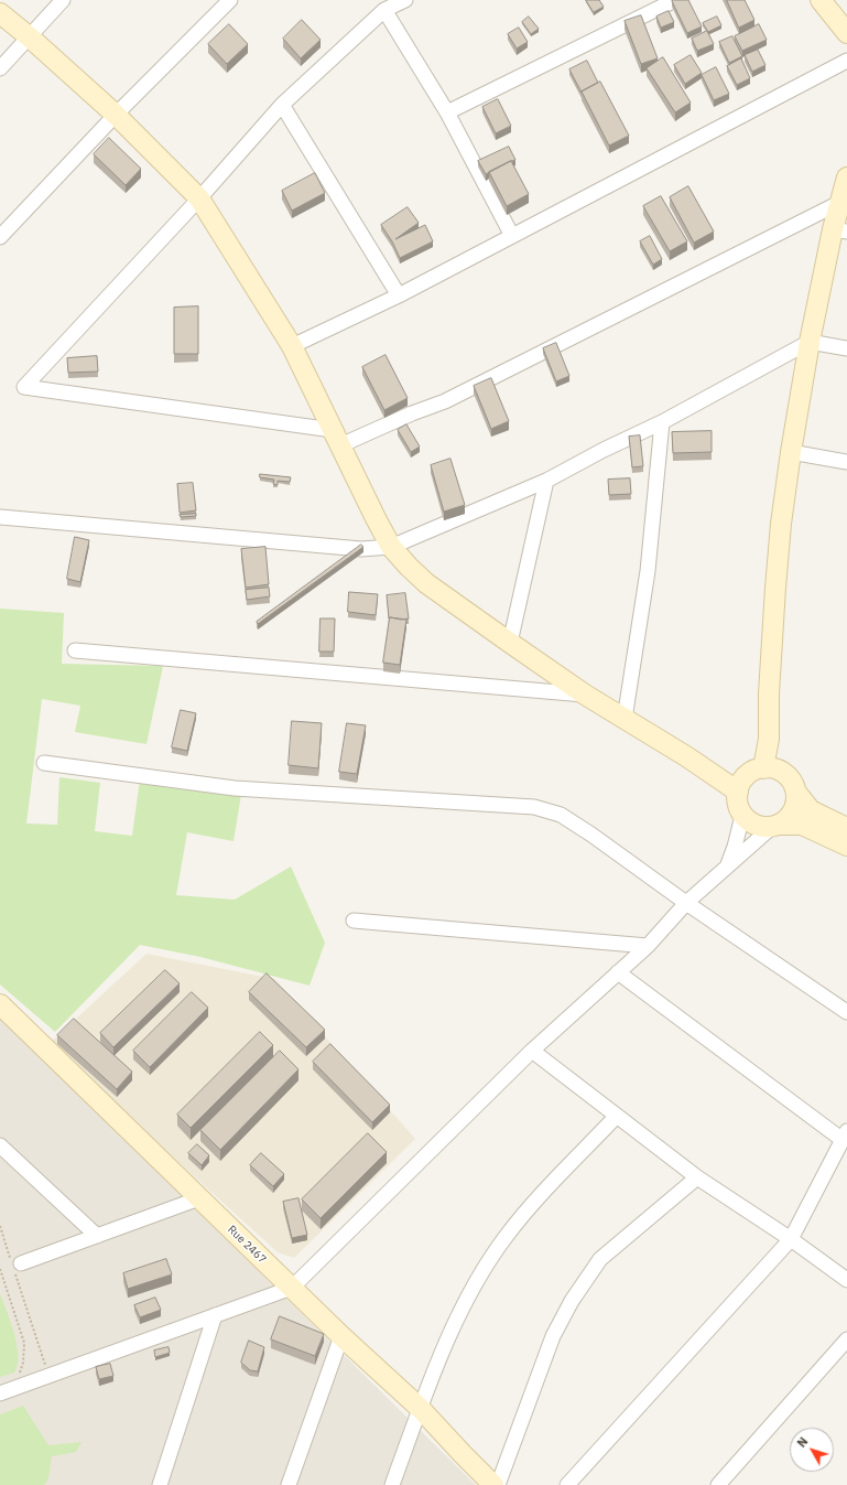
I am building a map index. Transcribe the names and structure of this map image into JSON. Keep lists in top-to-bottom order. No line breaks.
{"streets":{"street":["Rue 2467"]},"north":"top left"}
